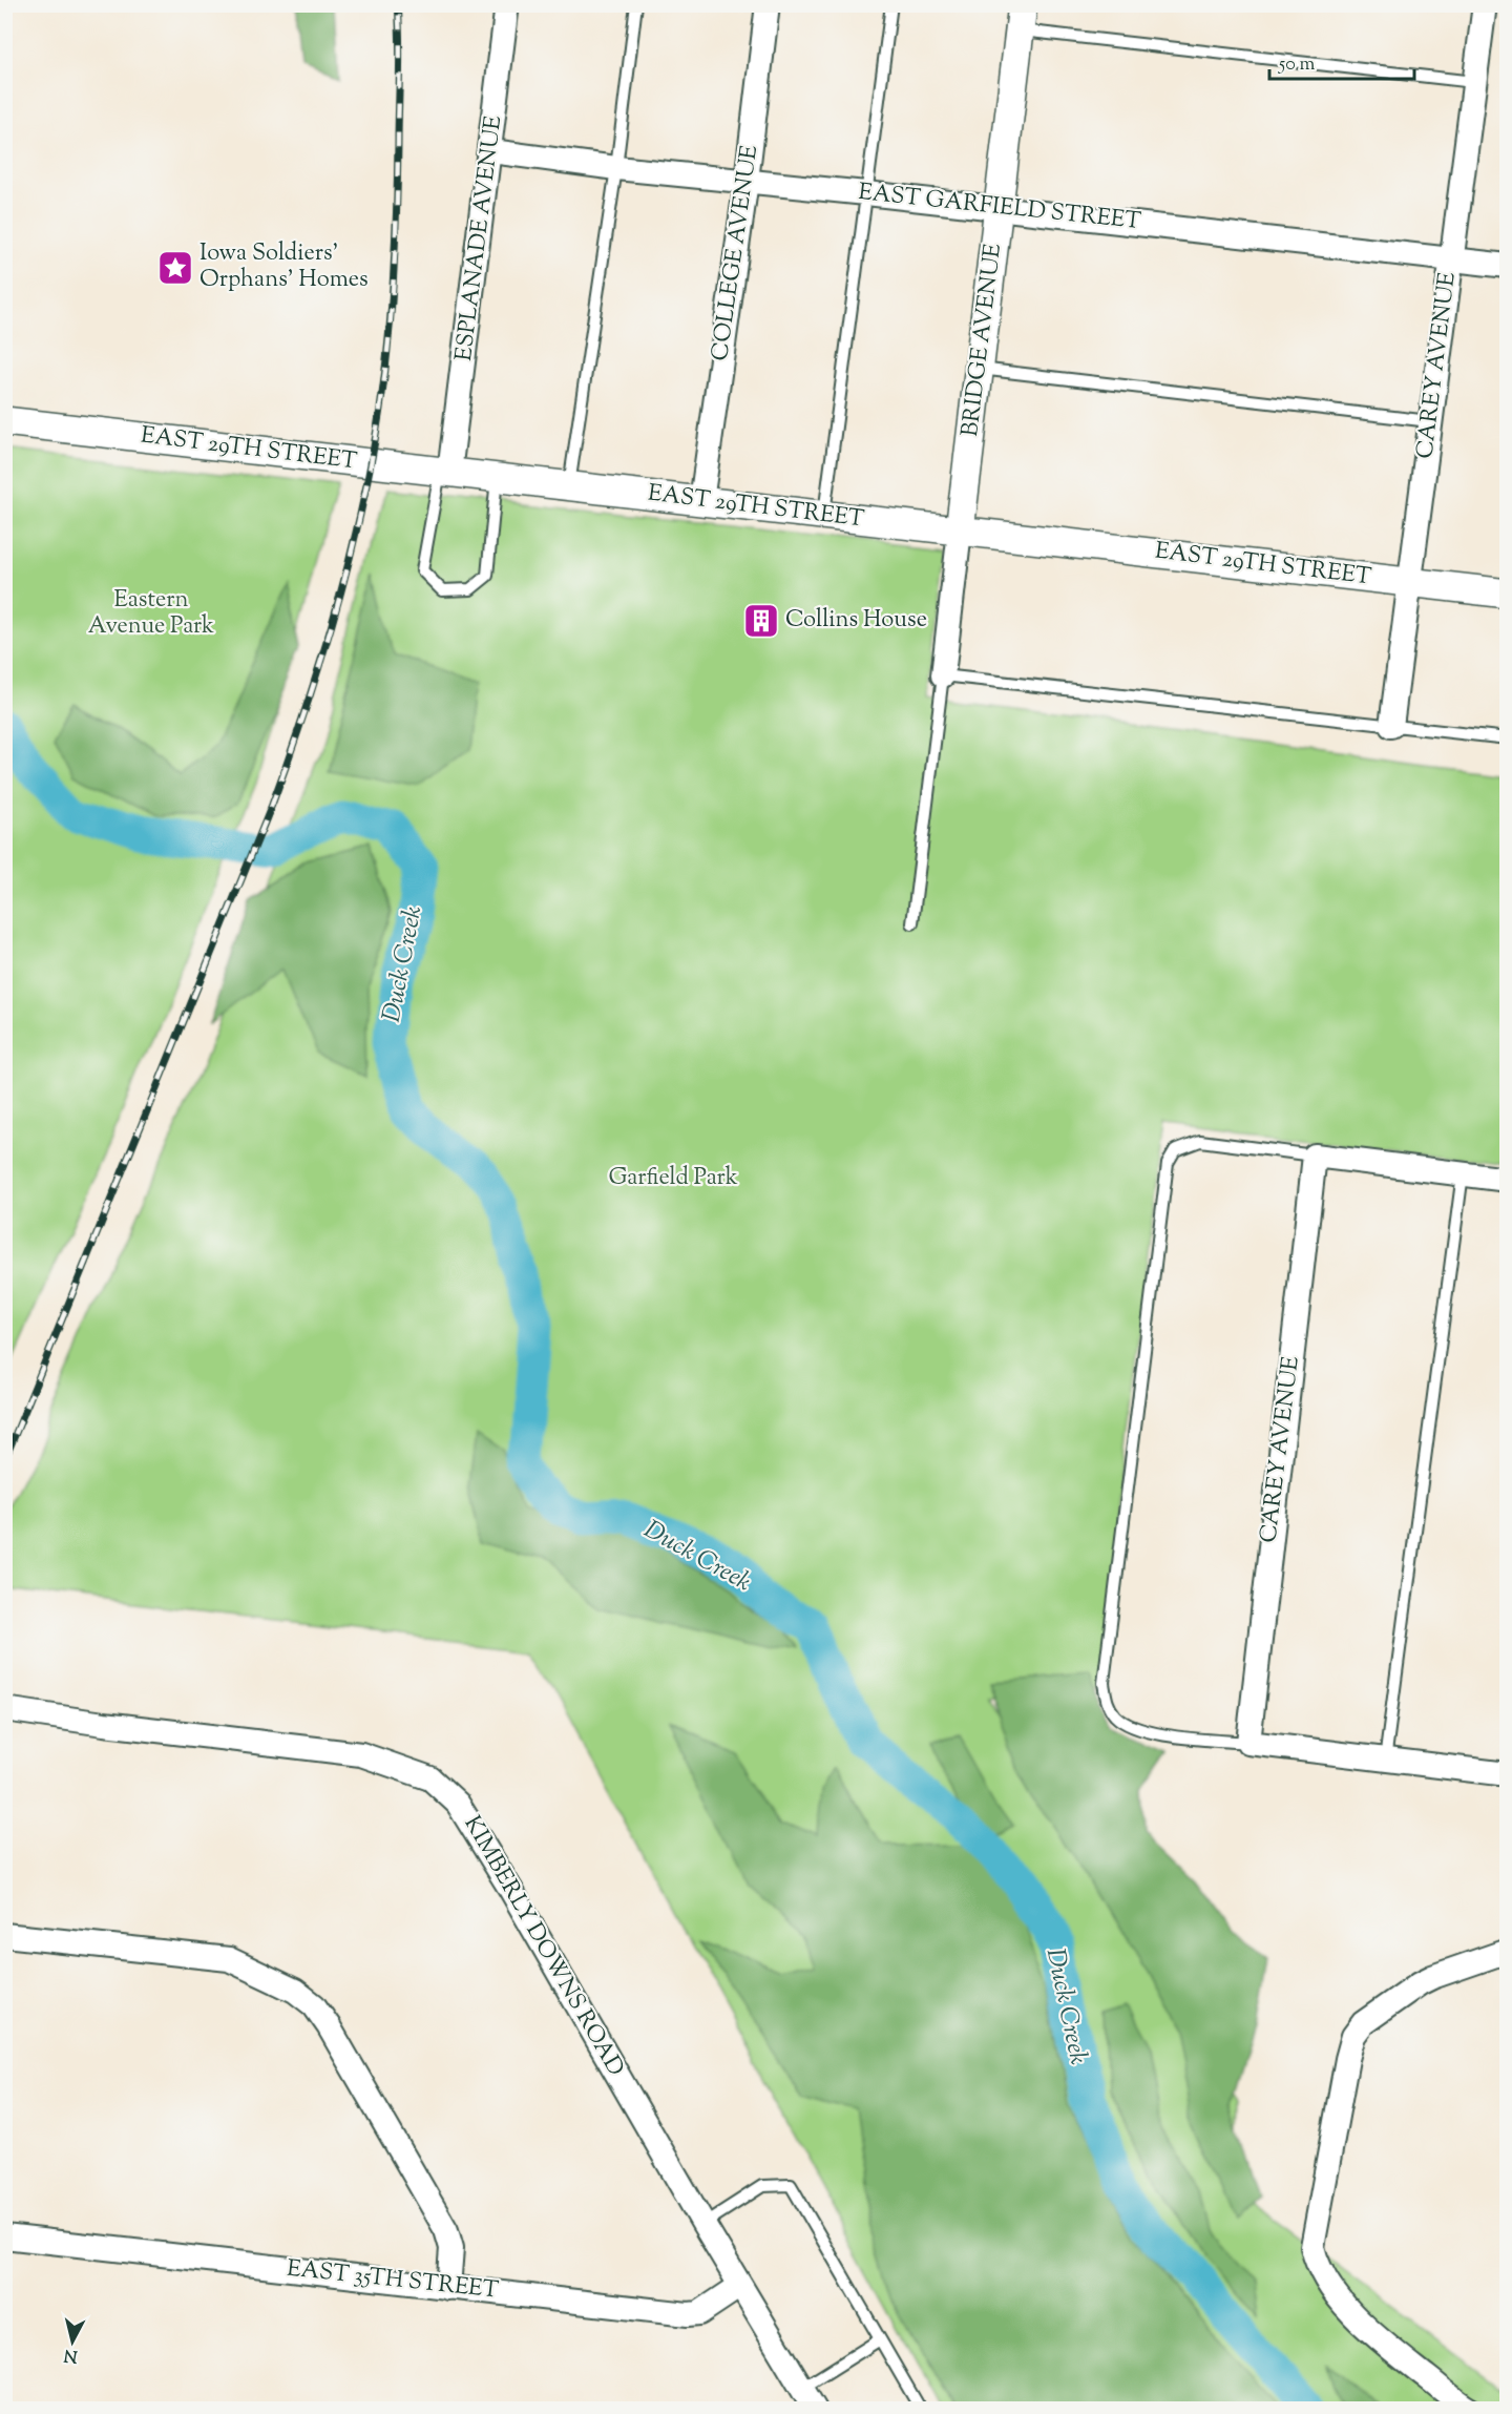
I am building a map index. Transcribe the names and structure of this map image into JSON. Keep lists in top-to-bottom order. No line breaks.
{"streets":{"street":["EAST GARFIELD STREET","ESPLANADE AVENUE","COLLEGE AVENUE","BRIDGE AVENUE","CAREY AVENUE","EAST 29TH STREET","KIMBERLY DOWNS ROAD","EAST 35TH STREET"]},"crossings":[["EAST GARFIELD STREET","ESPLANADE AVENUE"],["EAST GARFIELD STREET","COLLEGE AVENUE"],["EAST GARFIELD STREET","BRIDGE AVENUE"],["EAST GARFIELD STREET","CAREY AVENUE"],["ESPLANADE AVENUE","EAST 29TH STREET"],["COLLEGE AVENUE","EAST 29TH STREET"],["BRIDGE AVENUE","EAST 29TH STREET"],["CAREY AVENUE","EAST 29TH STREET"],["KIMBERLY DOWNS ROAD","EAST 35TH STREET"]],"water":["Duck Creek"],"parks":["Eastern Avenue Park","Garfield Park"],"places":{"place":["Iowa Soldiers' Orphans' Homes"],"building":["Collins House"]},"scale_bar":"50 m","north":"bottom"}
